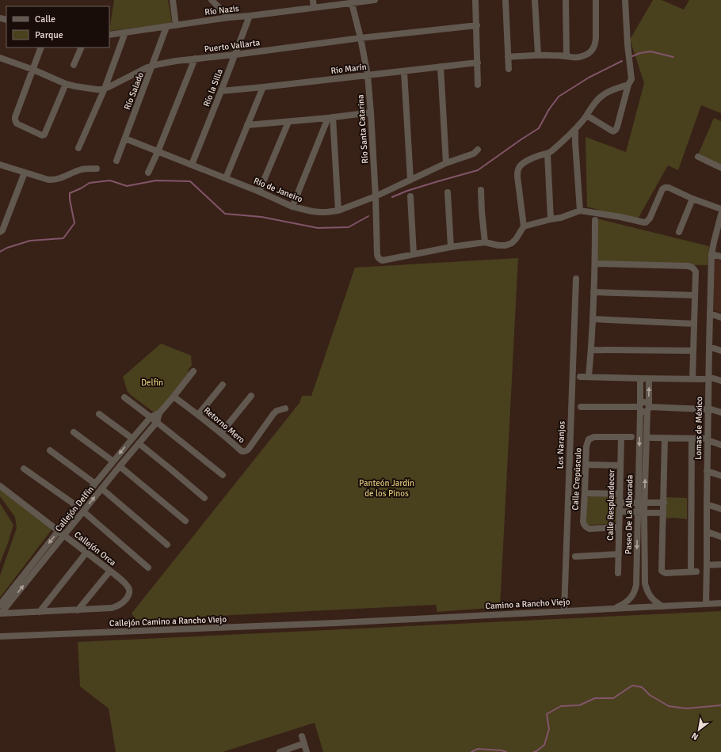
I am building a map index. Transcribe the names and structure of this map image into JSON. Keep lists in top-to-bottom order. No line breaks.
{"streets":{"street":["Río Nazis","Puerto Vallarta","Río Marín","Río la Silla","Río Salado","Río Santa Catarina","Río de Janeiro","Retorno Mero","Lomas de México","Los Naranjos","Calle Crepúsculo","Calle Resplandecer","Callejón Delfín","Paseo De La Alborada","Callejón Orca","Camino a Rancho Viejo","Callejón Camino a Rancho Viejo"]},"crossings":[["Río Nazis","Río la Silla"],["Río Nazis","Río Salado"],["Río Nazis","Río Santa Catarina"],["Puerto Vallarta","Río la Silla"],["Puerto Vallarta","Río Salado"],["Puerto Vallarta","Río Santa Catarina"],["Río Marín","Río la Silla"],["Río Marín","Río Santa Catarina"],["Río la Silla","Río de Janeiro"],["Río Salado","Río de Janeiro"],["Río Santa Catarina","Río de Janeiro"],["Retorno Mero","Callejón Delfín"],["Lomas de México","Camino a Rancho Viejo"],["Los Naranjos","Camino a Rancho Viejo"],["Calle Crepúsculo","Calle Resplandecer"],["Callejón Delfín","Callejón Orca"],["Paseo De La Alborada","Camino a Rancho Viejo"],["Camino a Rancho Viejo","Callejón Camino a Rancho Viejo"]],"parks":["Delfin","Panteón Jardín de los Pinos"],"legend":["Calle","Parque"],"north":"bottom left"}
